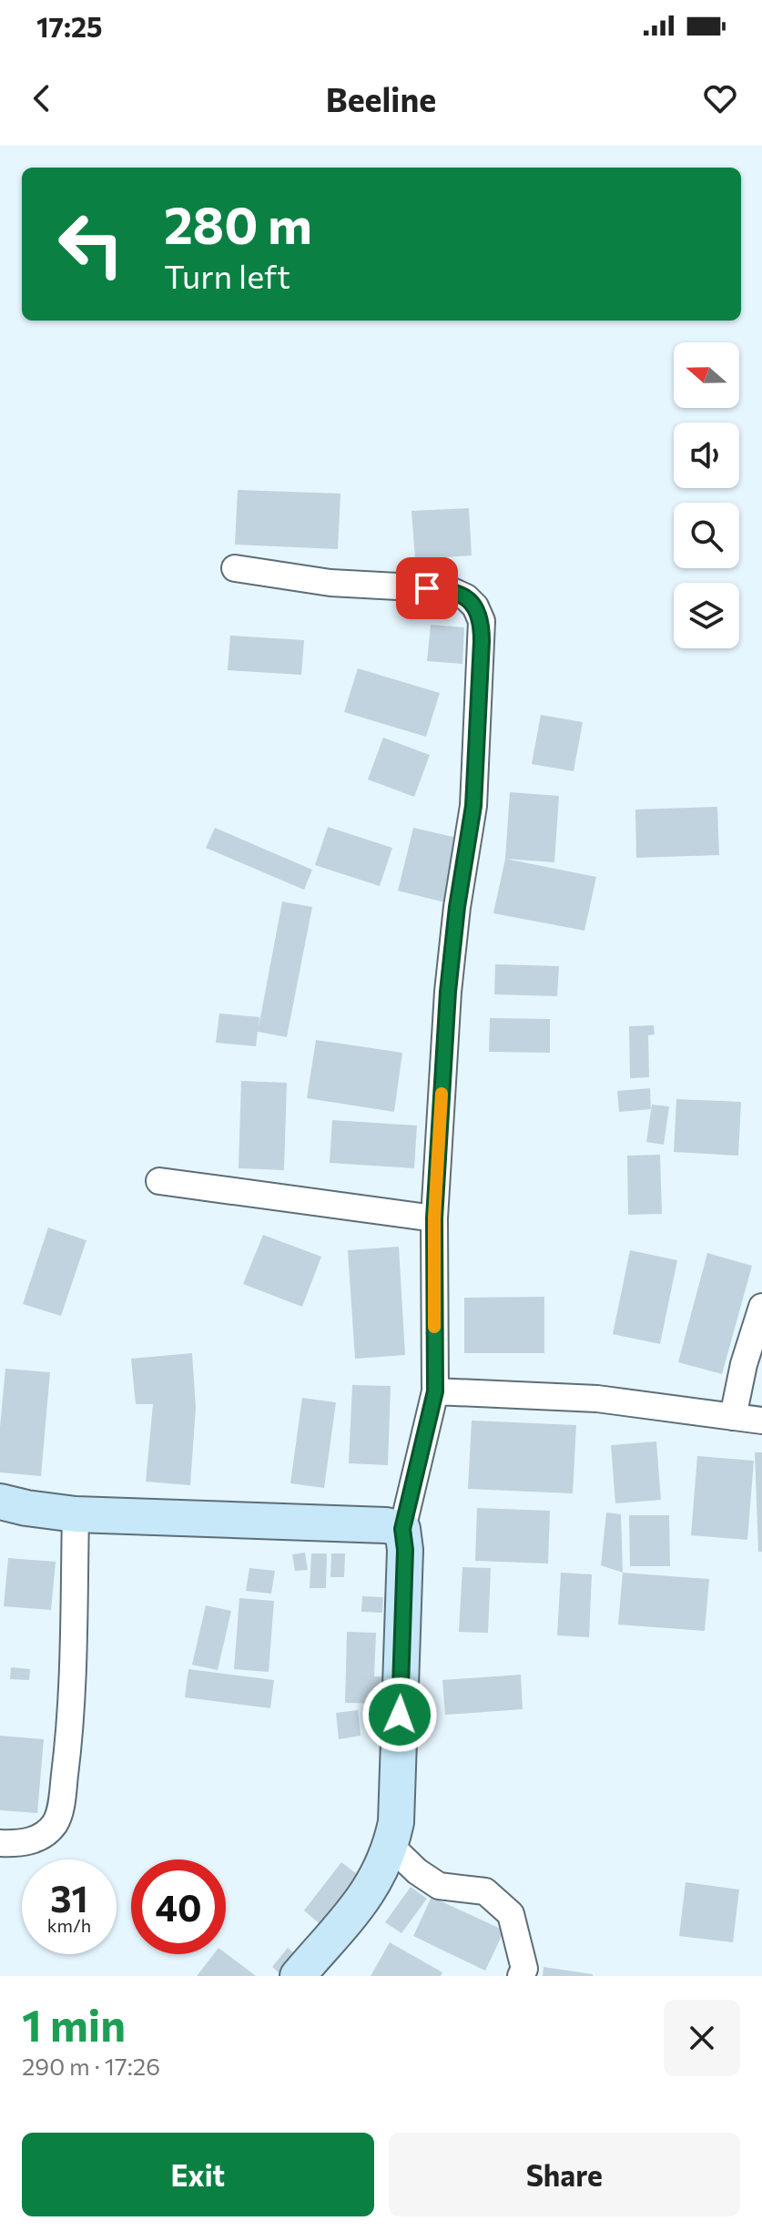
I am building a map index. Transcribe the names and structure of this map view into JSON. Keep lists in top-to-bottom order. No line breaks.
{"north":"left","page":{"status":"17:25","header":"Beeline","turn":["280 m","Turn left"],"speed":"31 km/h","limit":"40","heading":["1 min","290 m · 17:26"],"buttons":["Exit","Share"]}}
